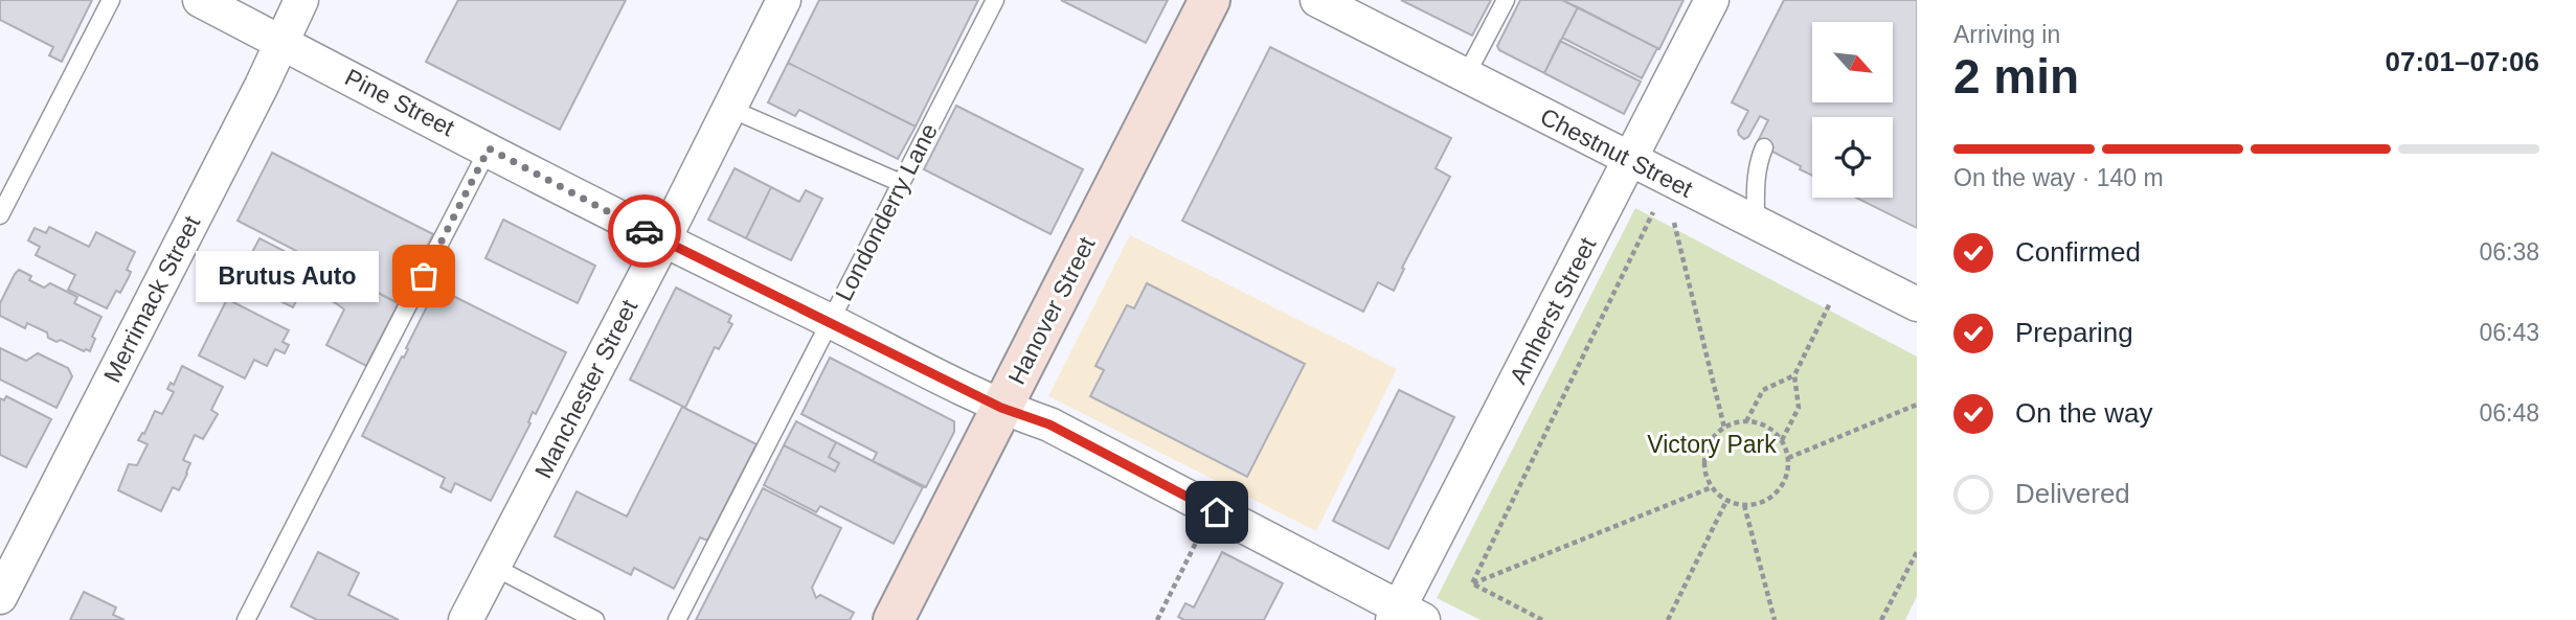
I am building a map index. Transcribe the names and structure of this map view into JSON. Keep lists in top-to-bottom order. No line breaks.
{"streets":{"street":["Pine Street","Chestnut Street","Merrimack Street","Hanover Street","Amherst Street","Manchester Street"],"lane":["Londonderry Lane"]},"crossings":[["Pine Street","Londonderry Lane"],["Pine Street","Merrimack Street"],["Pine Street","Hanover Street"],["Pine Street","Amherst Street"],["Pine Street","Manchester Street"],["Chestnut Street","Amherst Street"]],"parks":["Victory Park"],"places":["Brutus Auto"],"north":"bottom right","page":{"heading":["2 min","Arriving in","07:01–07:06"],"bar":"On the way · 140 m","list":[["Confirmed","06:38"],["Preparing","06:43"],["On the way","06:48"],"Delivered"],"bubble":"Brutus Auto"}}
